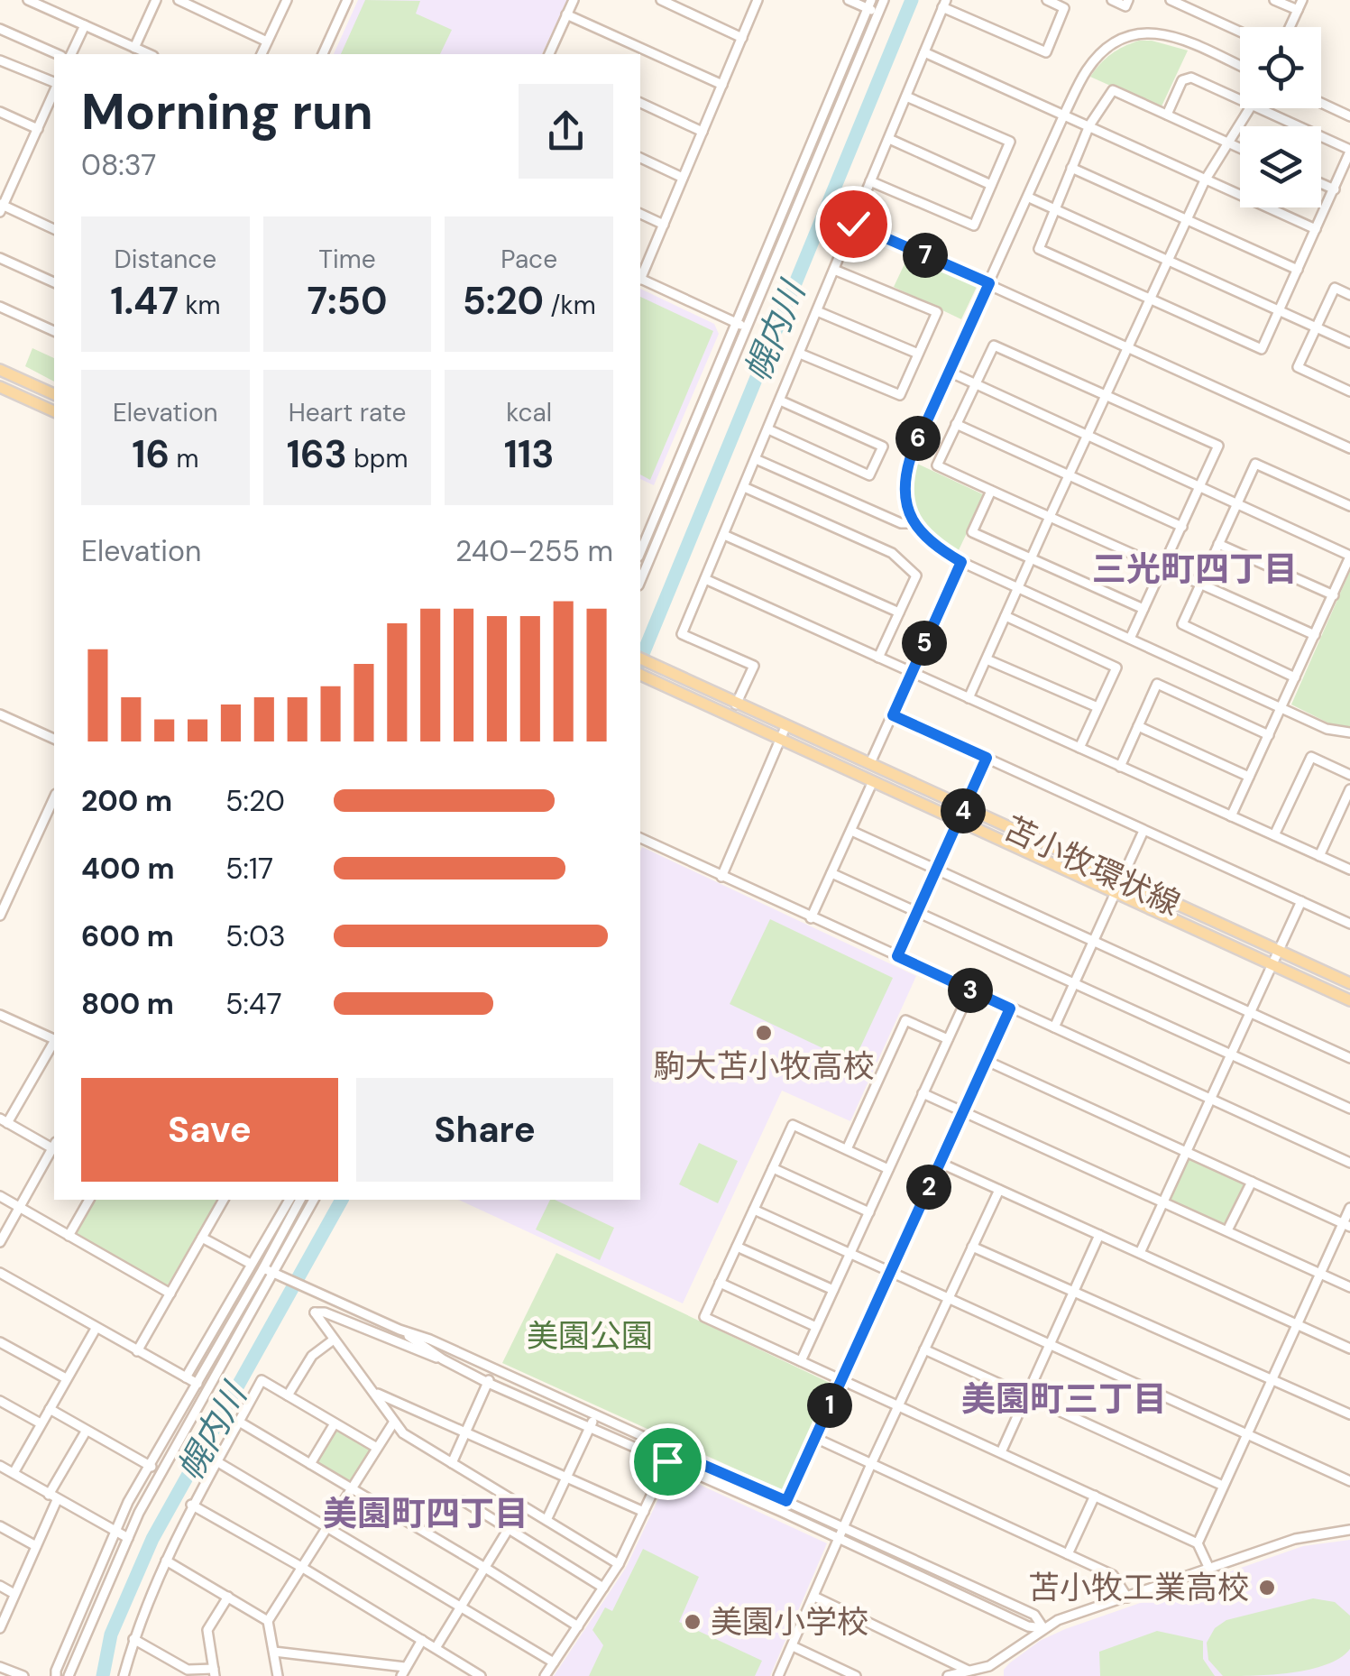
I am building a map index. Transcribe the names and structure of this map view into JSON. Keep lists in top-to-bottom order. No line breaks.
{"streets":{"main road":["苫小牧環状線"]},"districts":["三光町四丁目","美園町三丁目","美園町四丁目"],"water":["幌内川"],"parks":["美園公園"],"places":["駒大苫小牧高校","苫小牧工業高校","美園小学校"],"page":{"heading":["Morning run","08:37"],"stats":[["Distance","1.47 km"],["Time","7:50"],["Pace","5:20 /km"],["Elevation","16 m"],["Heart rate","163 bpm"],["kcal","113"]],"pins":["7","6","5","4","3","2","1"],"chart":["Elevation","240–255 m"],"list":[{"name":"200 m","note":"5:20"},{"name":"400 m","note":"5:17"},{"name":"600 m","note":"5:03"},{"name":"800 m","note":"5:47"}],"buttons":["Save","Share"]}}
